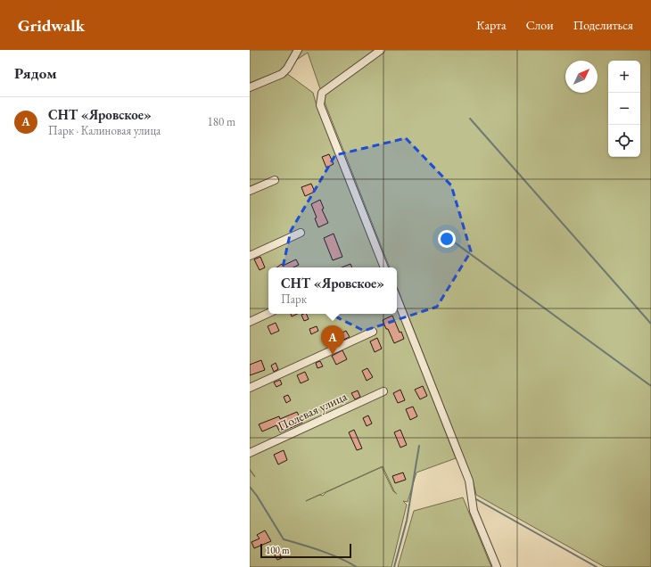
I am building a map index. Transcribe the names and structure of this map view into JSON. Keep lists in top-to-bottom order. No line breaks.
{"streets":{"street":["Полевая улица"]},"scale_bar":"100 m","north":"top right","page":{"header":"Gridwalk","nav":["Карта","Слои","Поделиться"],"heading":"Рядом","map_buttons":["+","−"],"list":[{"mark":"A","name":"СНТ «Яровское»","note":"Парк · Калиновая улица","value":"180 m"}],"popup":["СНТ «Яровское»","Парк"],"pins":"A","scale":"100 m"}}
